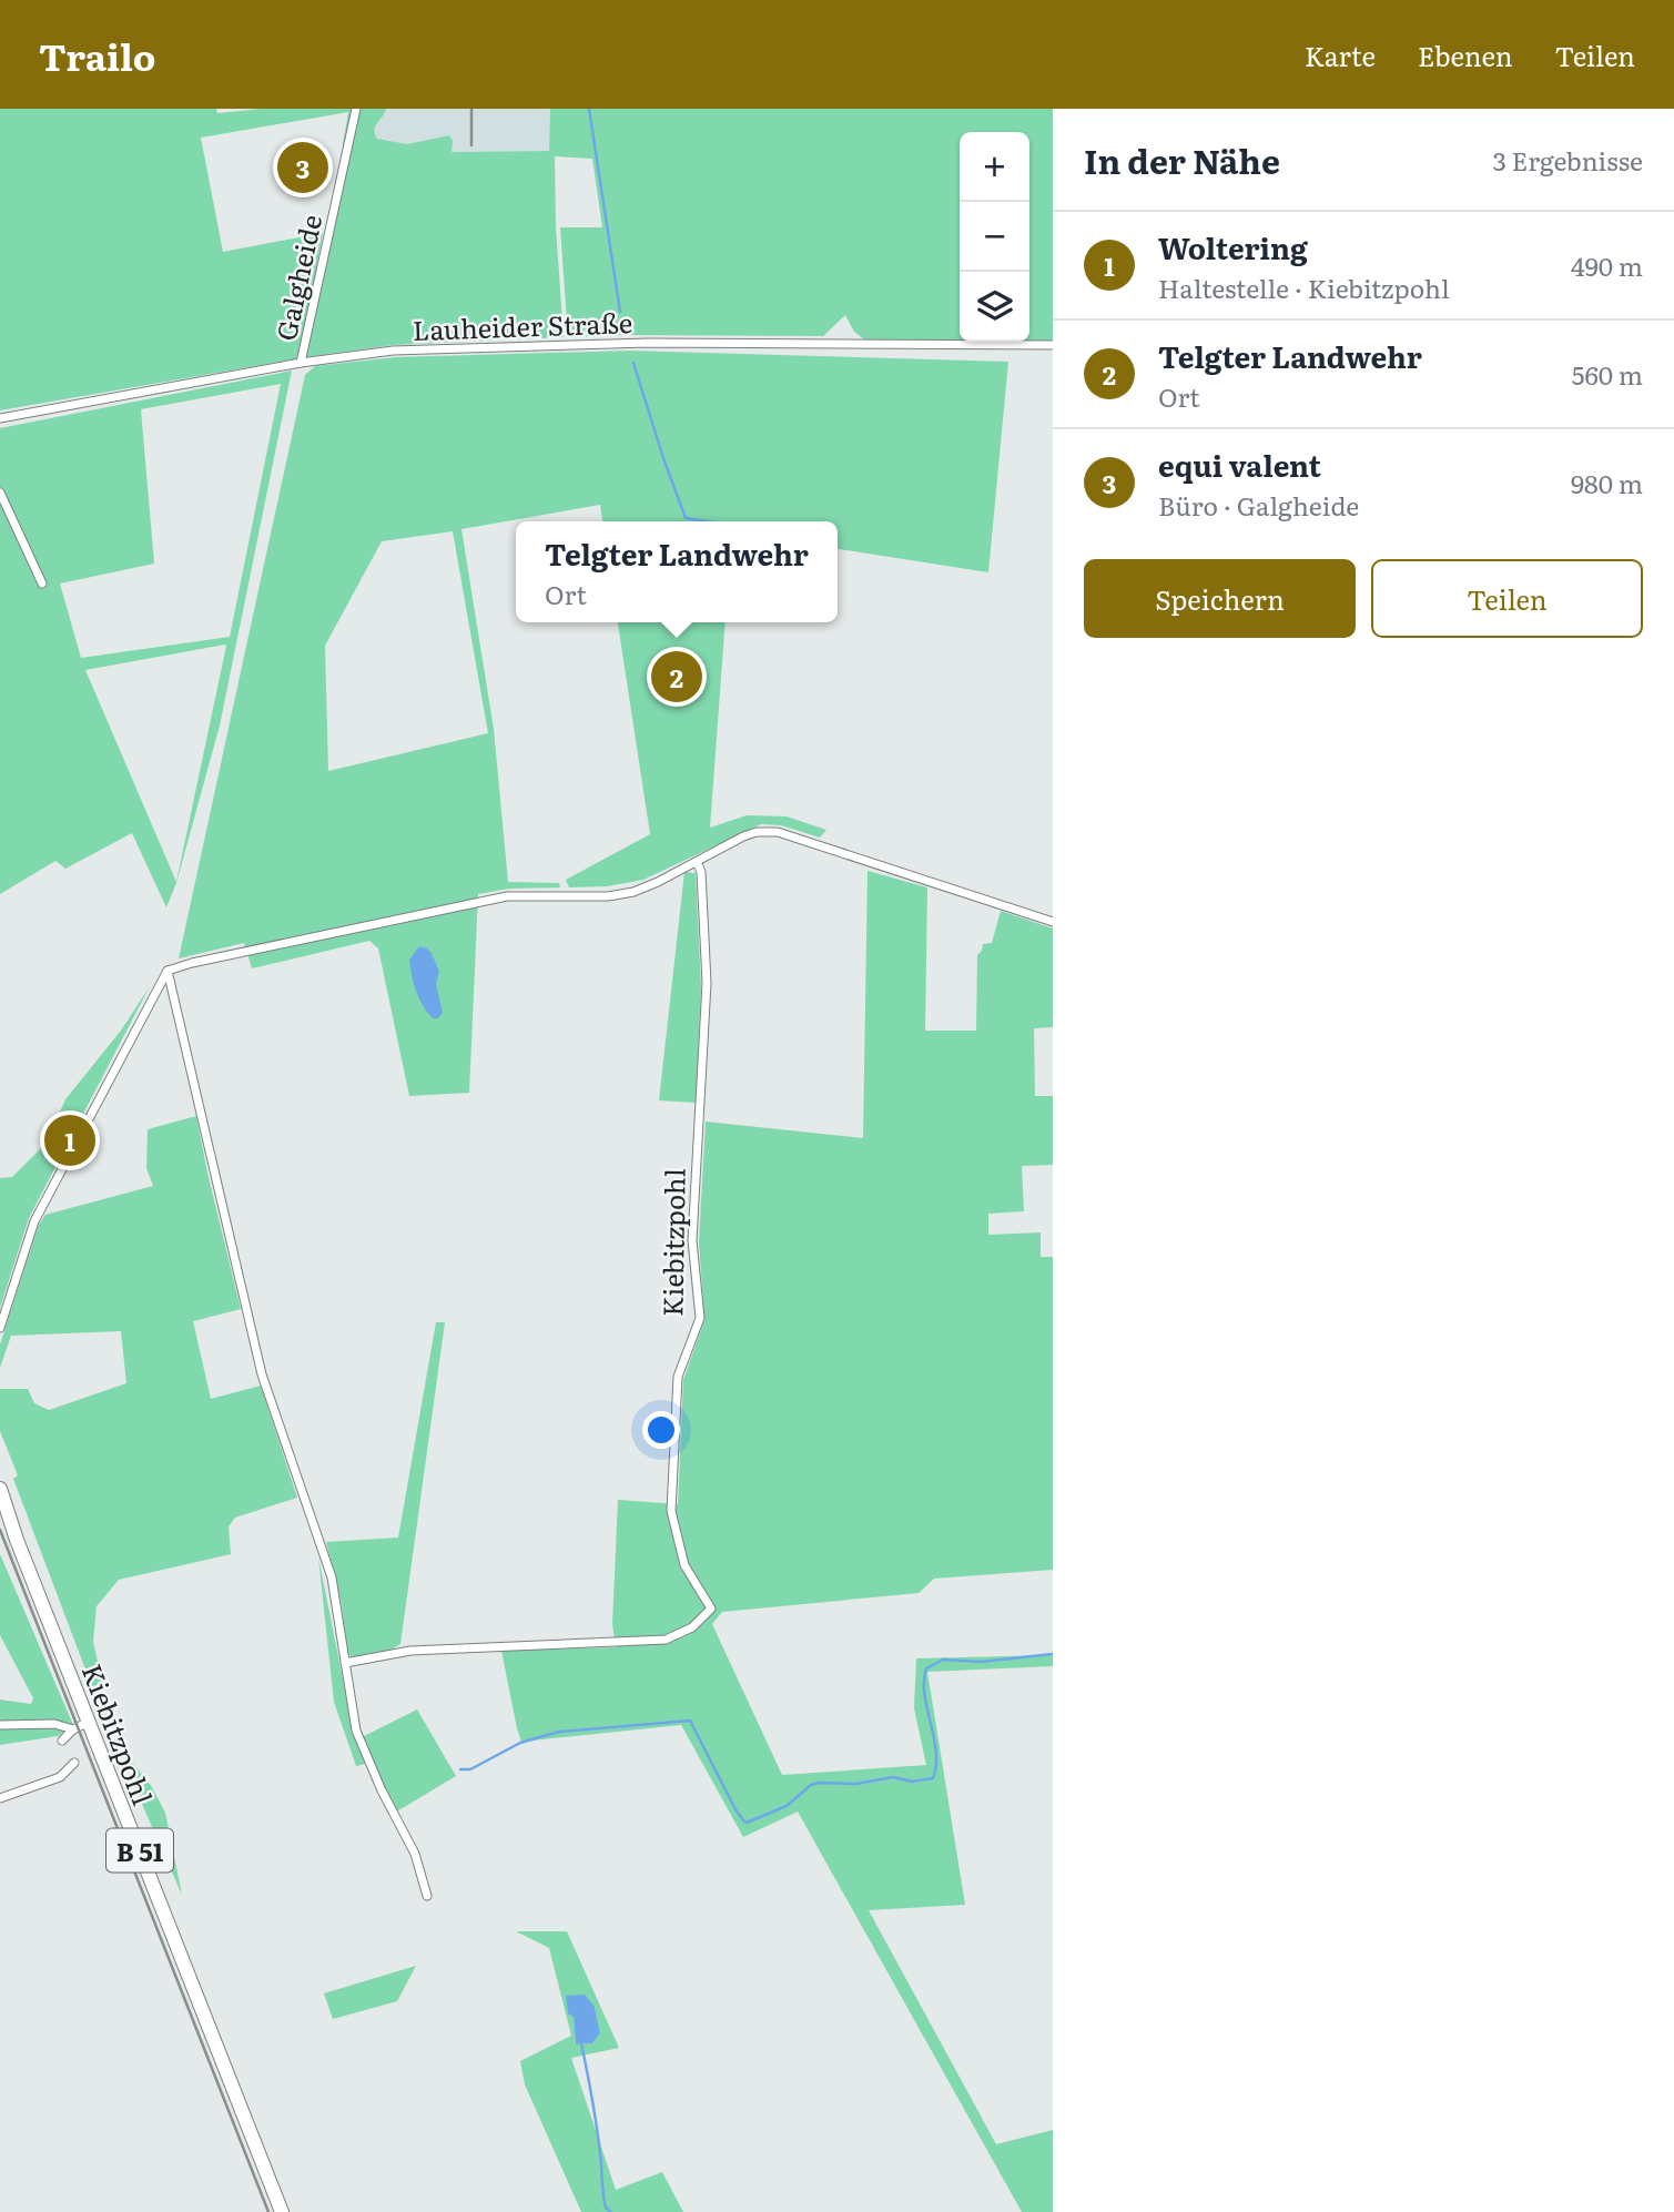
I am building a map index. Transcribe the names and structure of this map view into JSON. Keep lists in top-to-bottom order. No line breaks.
{"streets":{"main road":["Kiebitzpohl","B 51"],"street":["Galgheide","Lauheider Straße"]},"crossings":[["Galgheide","Lauheider Straße"]],"page":{"header":"Trailo","nav":["Karte","Ebenen","Teilen"],"heading":["In der Nähe","3 Ergebnisse"],"map_buttons":["+","−"],"pins":["3","2","1"],"list":[{"mark":"1","name":"Woltering","note":"Haltestelle · Kiebitzpohl","value":"490 m"},{"mark":"2","name":"Telgter Landwehr","note":"Ort","value":"560 m"},{"mark":"3","name":"equi valent","note":"Büro · Galgheide","value":"980 m"}],"popup":["Telgter Landwehr","Ort"],"buttons":["Speichern","Teilen"]}}
